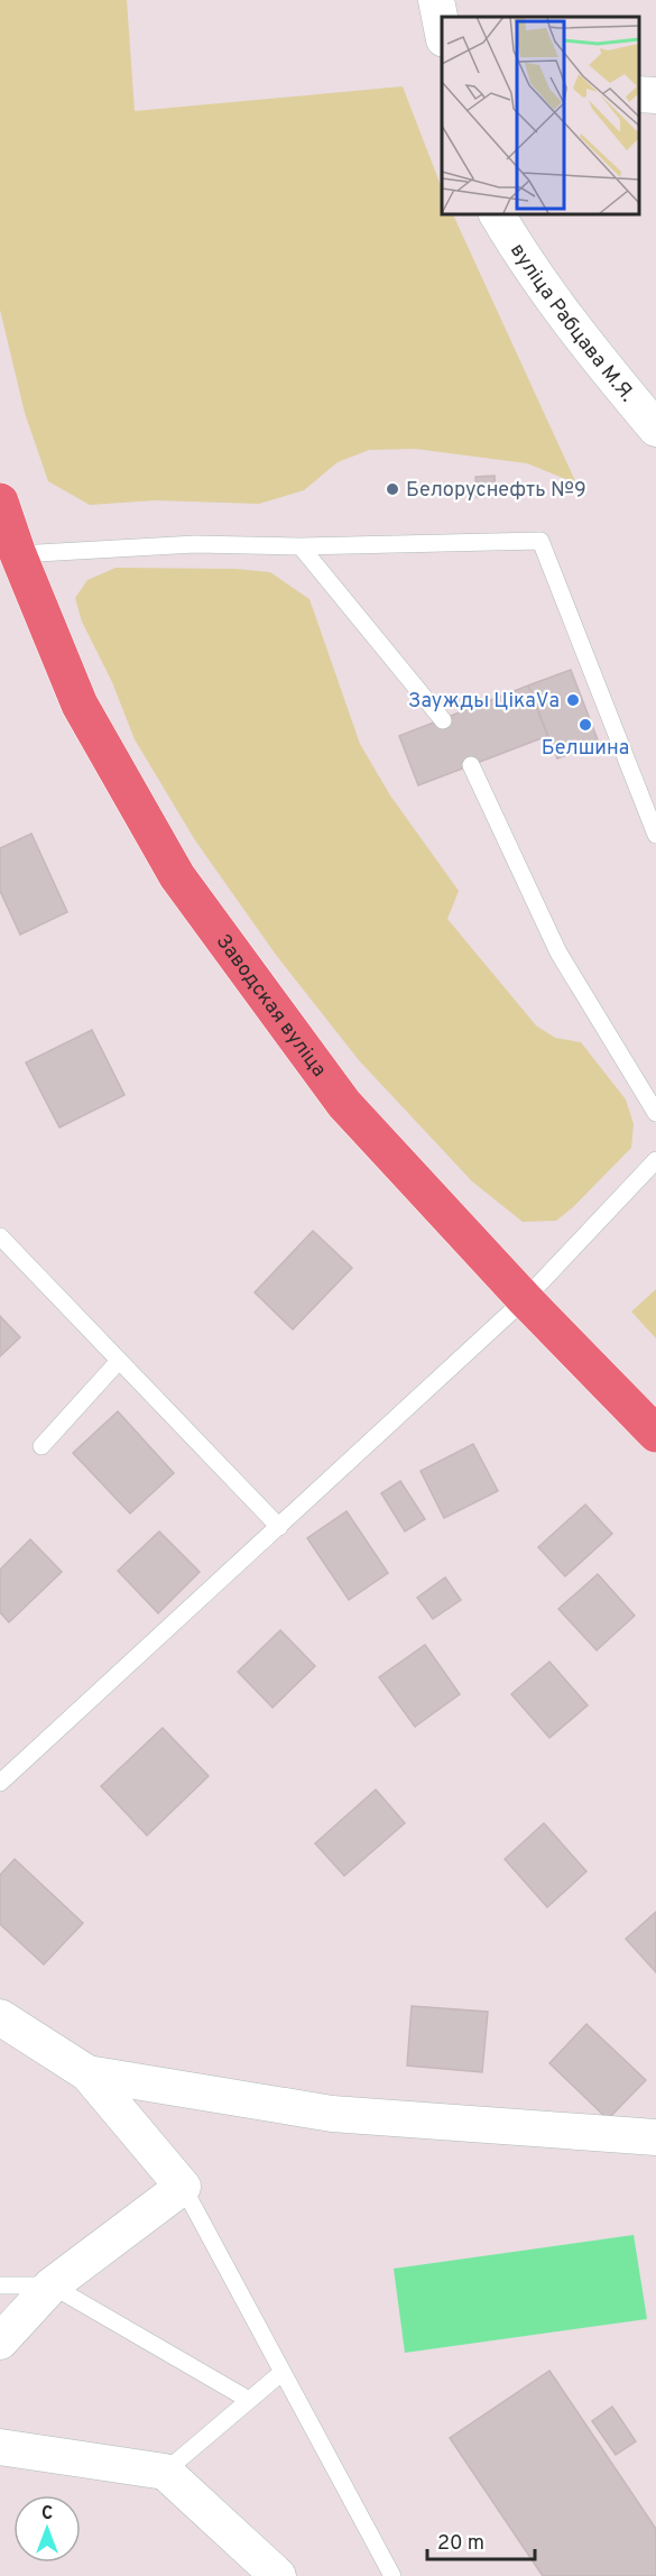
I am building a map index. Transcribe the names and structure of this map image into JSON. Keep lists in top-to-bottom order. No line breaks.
{"streets":{"main road":["Заводская вуліца"],"street":["вуліца Рабцава М.Я."]},"places":["Белоруснефть №9","Заужды ЦікаVа","Белшина"],"scale_bar":"20 m","north":"top"}
